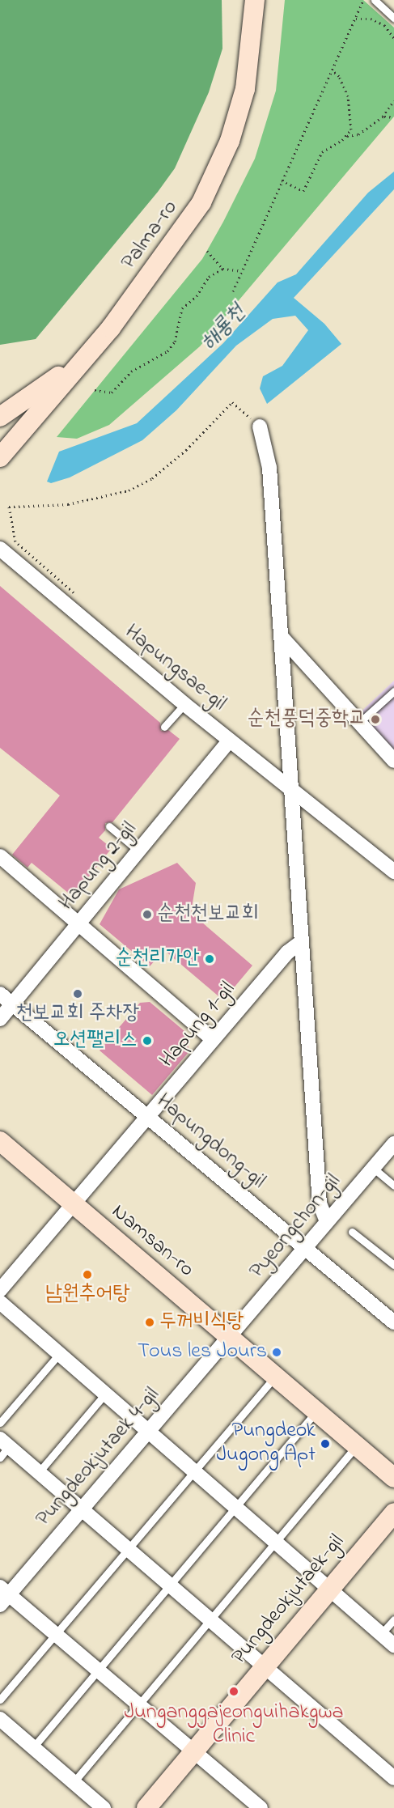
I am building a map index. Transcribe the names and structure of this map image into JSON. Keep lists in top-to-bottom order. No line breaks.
{"streets":{"street":["Palma-ro","Hapungsae-gil","Hapung 2-gil","Hapung 1-gil","Hapungdong-gil","Pyeongchon-gil","Namsan-ro","Pungdeokjutaek 4-gil","Pungdeokjutaek-gil"]},"crossings":[["Hapungsae-gil","Hapung 2-gil"],["Hapung 2-gil","Hapungdong-gil"],["Hapung 1-gil","Hapungdong-gil"],["Hapung 1-gil","Namsan-ro"],["Hapungdong-gil","Pyeongchon-gil"],["Pyeongchon-gil","Namsan-ro"],["Pyeongchon-gil","Pungdeokjutaek 4-gil"],["Namsan-ro","Pungdeokjutaek 4-gil"]],"water":["해룡천"],"places":["순천풍덕중학교","순천천보교회","순천리가안","천보교회 주차장","오션팰리스","남원추어탕","두꺼비식당","Tous les Jours","Pungdeok Jugong Apt","Junganggajeonguihakgwa Clinic"]}
